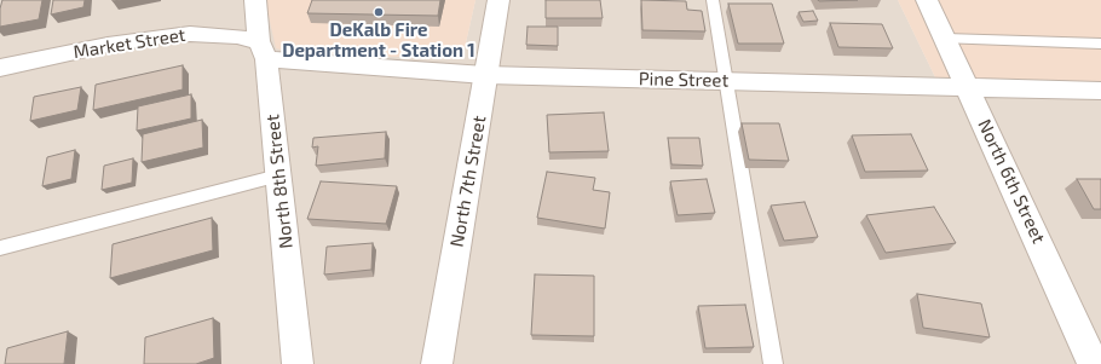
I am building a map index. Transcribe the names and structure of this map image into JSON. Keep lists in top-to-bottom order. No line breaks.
{"streets":{"street":["Market Street","Pine Street","North 8th Street","North 7th Street","North 6th Street"]},"crossings":[["Market Street","Pine Street"],["Market Street","North 8th Street"],["Pine Street","North 8th Street"],["Pine Street","North 7th Street"],["Pine Street","North 6th Street"]],"places":["DeKalb Fire Department - Station 1"]}
